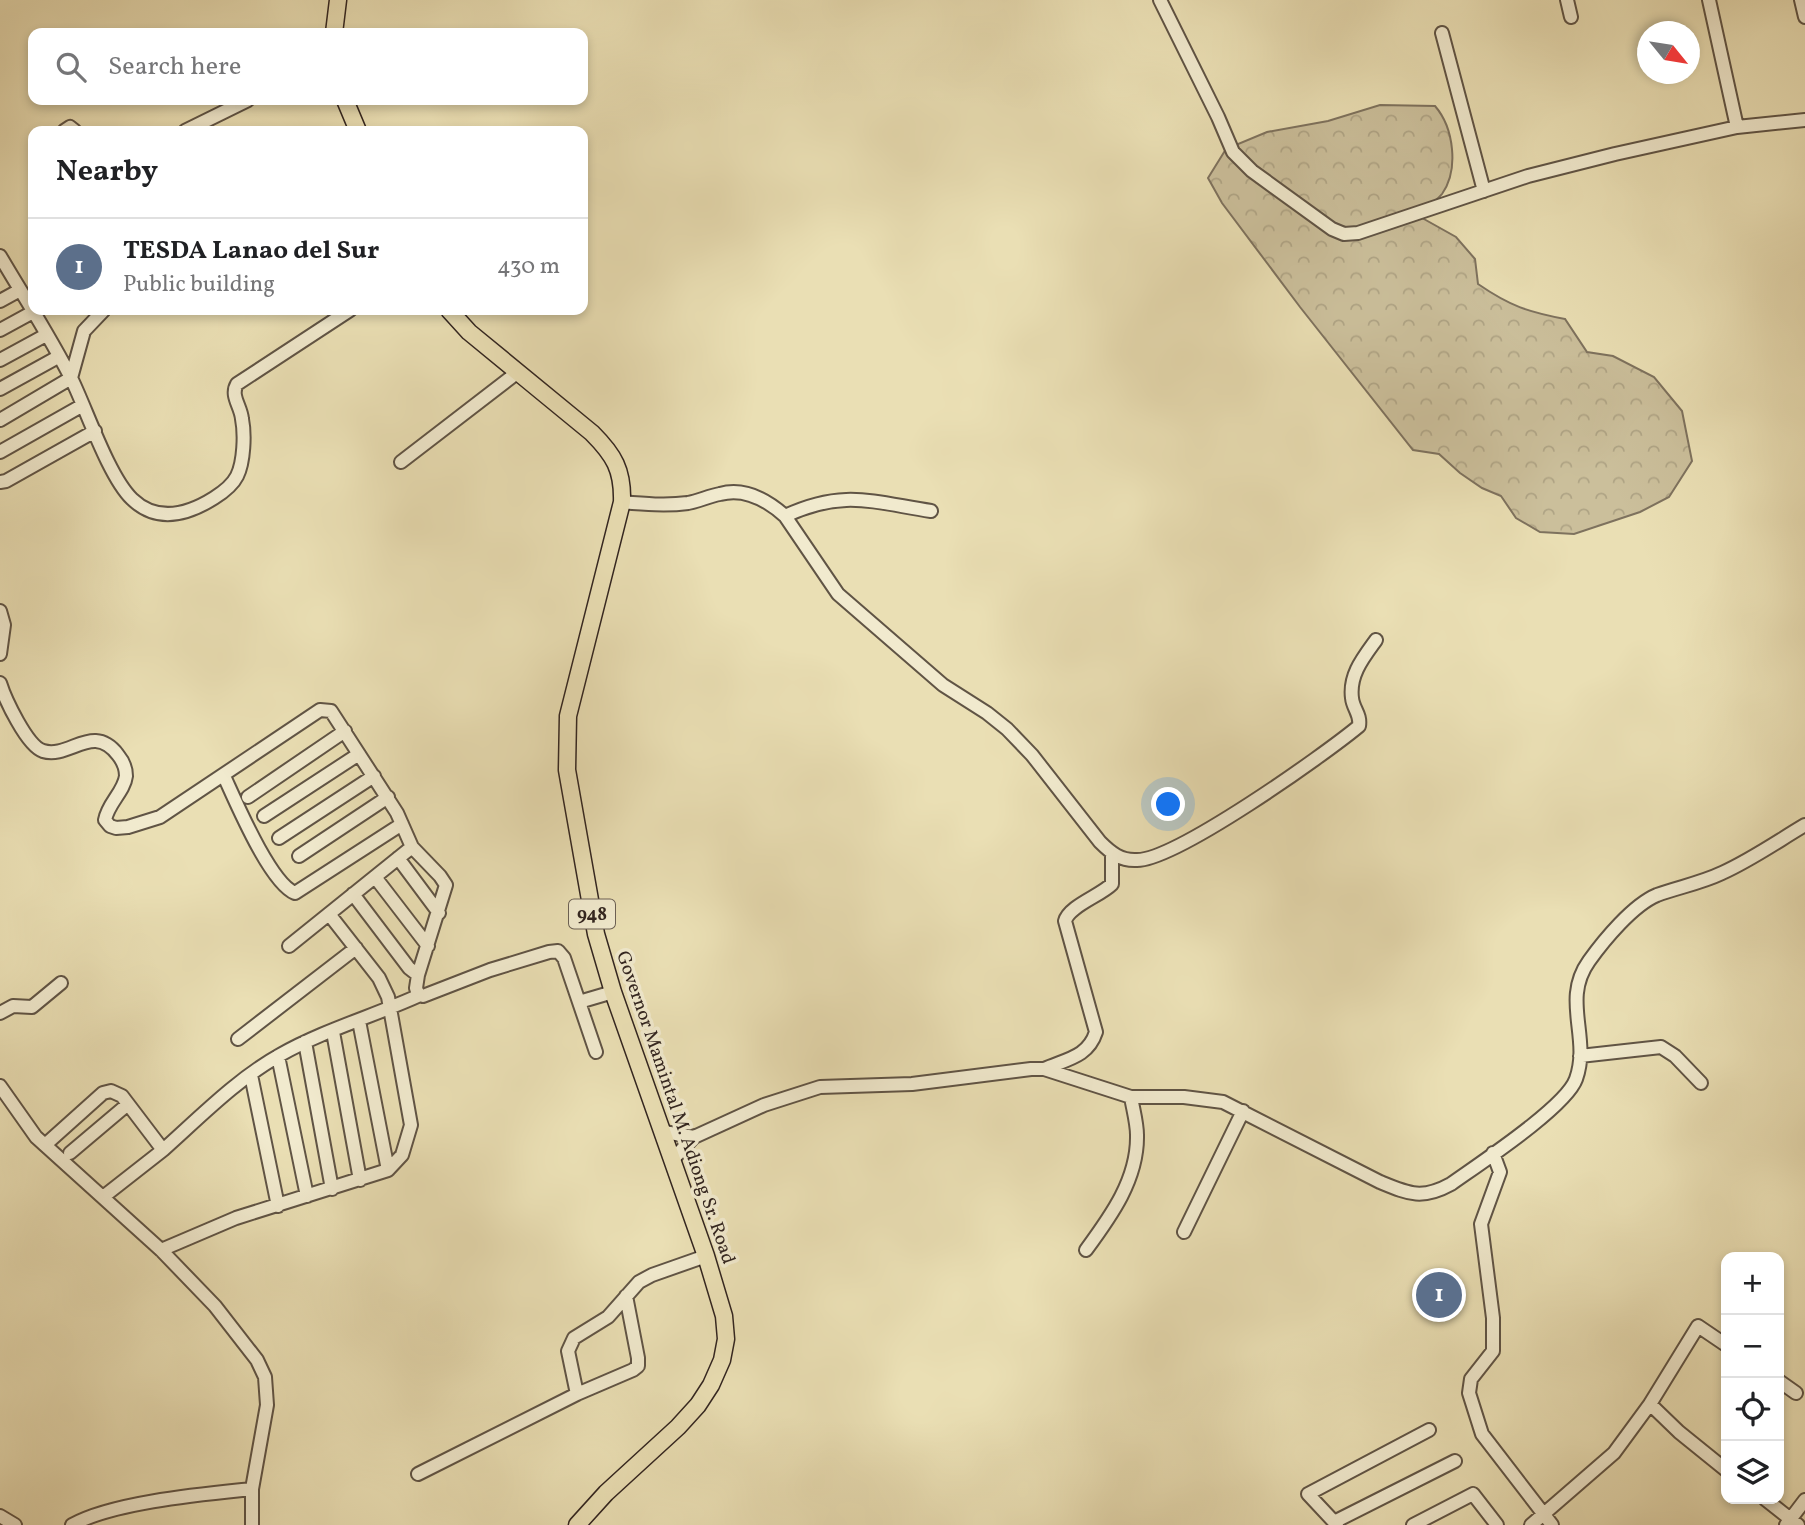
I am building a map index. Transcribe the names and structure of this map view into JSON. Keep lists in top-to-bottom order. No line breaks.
{"streets":{"main road":["948","Governor Mamintal M. Adiong Sr. Road"]},"north":"bottom right","page":{"search":"Search here","heading":"Nearby","list":[{"mark":"1","name":"TESDA Lanao del Sur","note":"Public building","value":"430 m"}],"map_buttons":["+","−"],"pins":"1"}}
